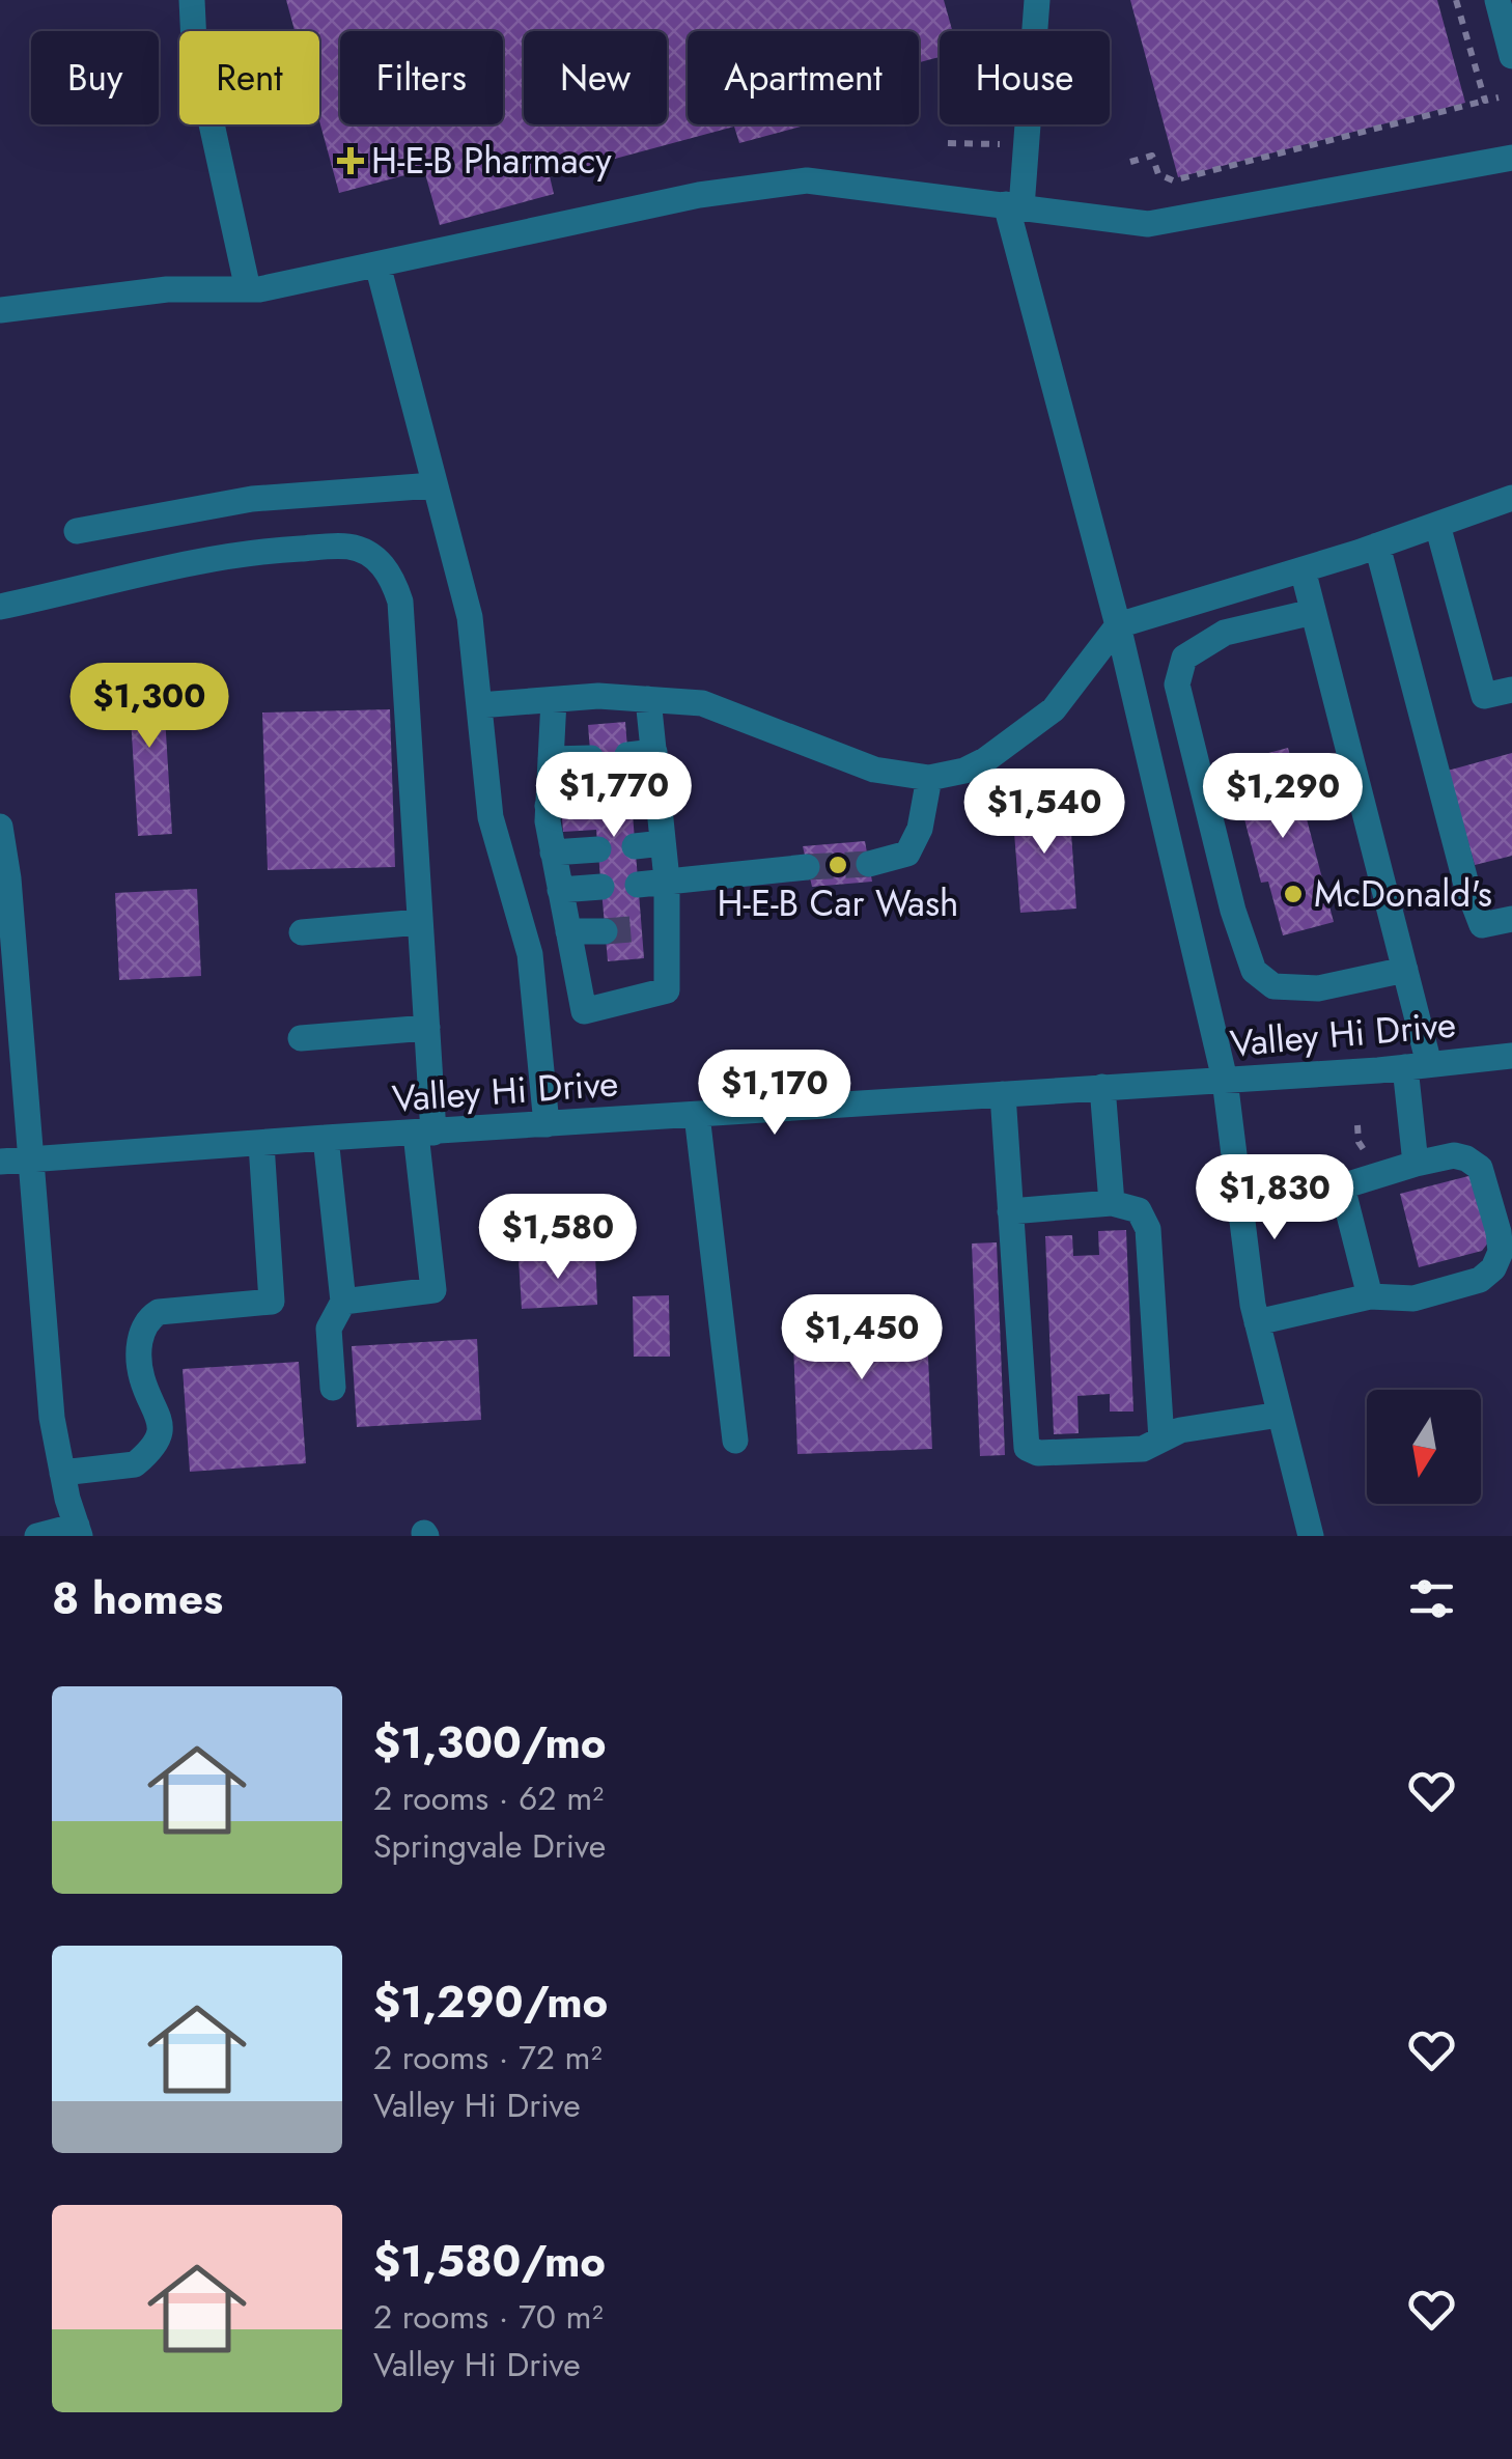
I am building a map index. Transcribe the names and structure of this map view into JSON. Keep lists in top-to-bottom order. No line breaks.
{"streets":{"street":["Valley Hi Drive"]},"places":{"health":["H-E-B Pharmacy"],"other":["H-E-B Car Wash","McDonald's"]},"north":"bottom","page":{"chip":["Buy","Rent","Filters","New","Apartment","House"],"price":["$1,300","$1,770","$1,290","$1,540","$1,170","$1,830","$1,580","$1,450"],"heading":"8 homes","list":[{"name":"$1,300/mo","note":"2 rooms · 62 m² · Springvale Drive"},{"name":"$1,290/mo","note":"2 rooms · 72 m² · Valley Hi Drive"},{"name":"$1,580/mo","note":"2 rooms · 70 m² · Valley Hi Drive"}]}}
